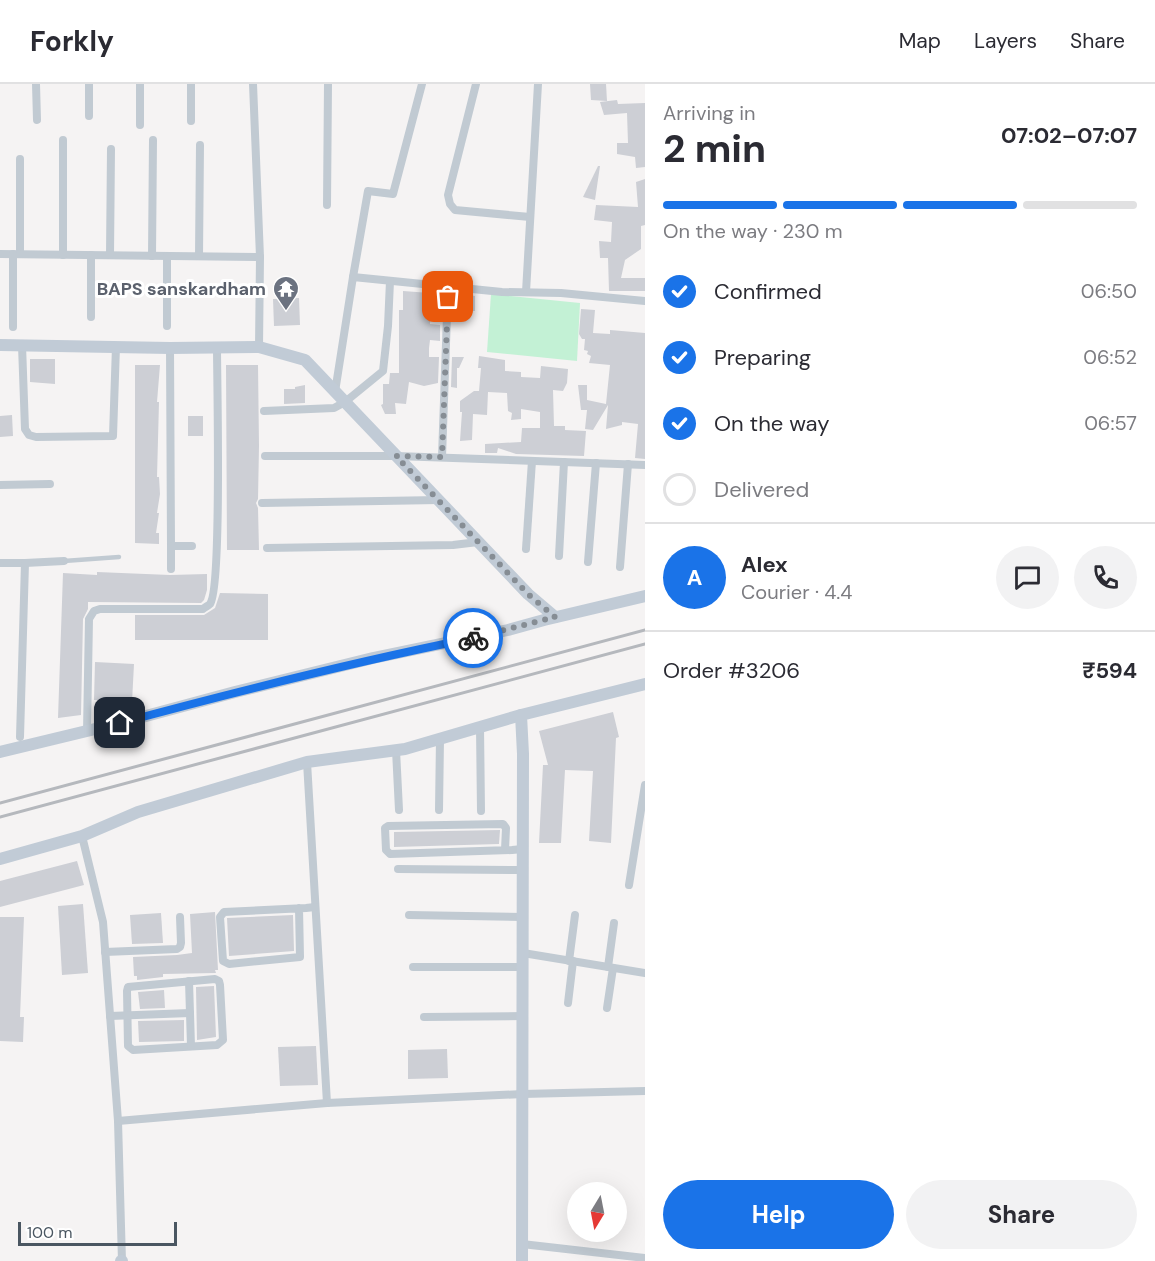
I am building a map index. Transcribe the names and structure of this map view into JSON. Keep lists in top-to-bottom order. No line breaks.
{"places":{"temple":["BAPS sanskardham"]},"scale_bar":"100 m","north":"bottom","page":{"header":"Forkly","nav":["Map","Layers","Share"],"heading":["2 min","Arriving in","07:02–07:07"],"panel":["Alex","Courier · 4.4","Order #3206","₹594"],"bar":"On the way · 230 m","list":[["Confirmed","06:50"],["Preparing","06:52"],["On the way","06:57"],"Delivered"],"round":"A","buttons":["Help","Share"],"scale":"100 m"}}
